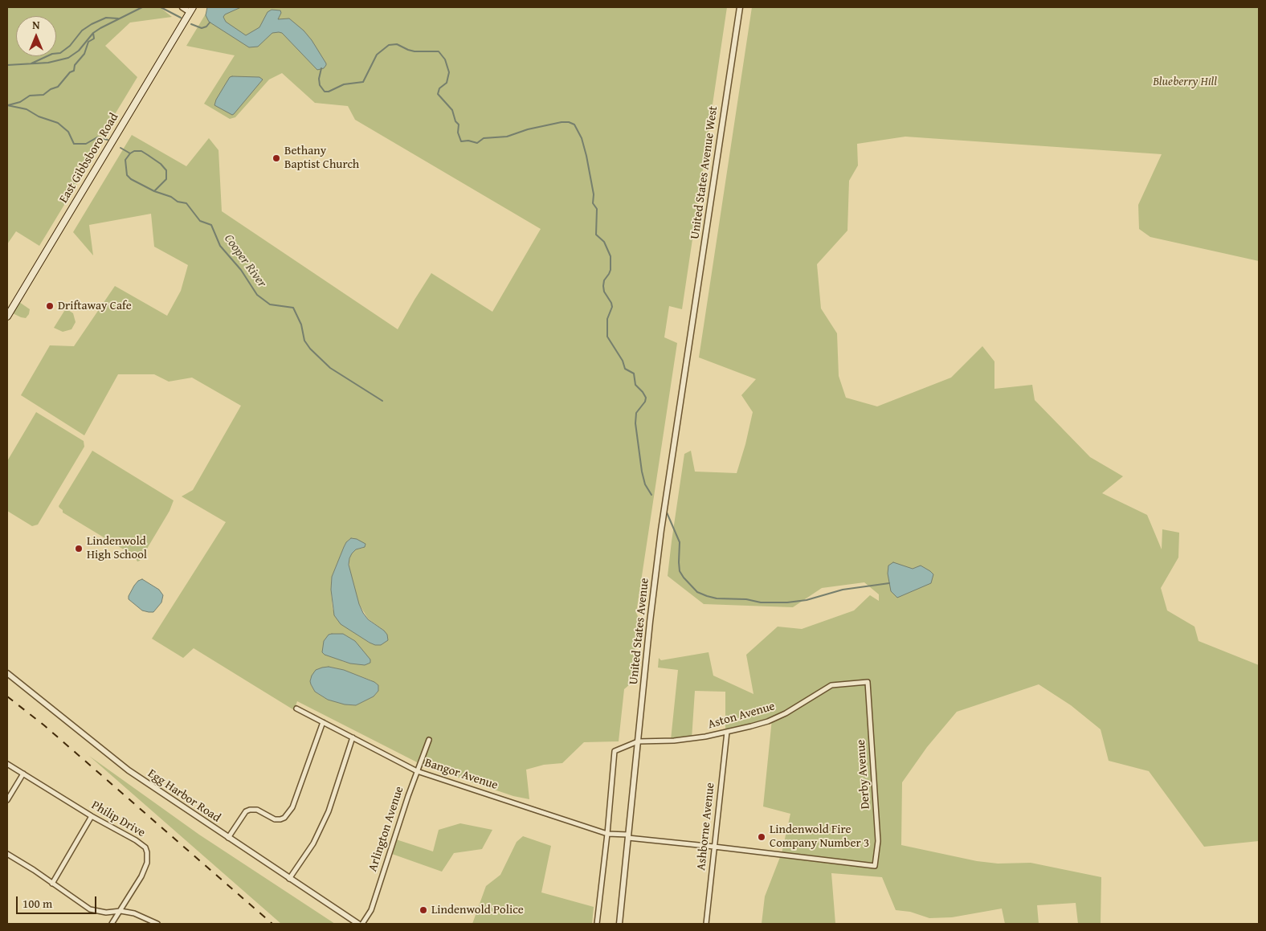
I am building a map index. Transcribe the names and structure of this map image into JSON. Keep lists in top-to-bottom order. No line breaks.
{"streets":{"main road":["East Gibbsboro Road"],"street":["United States Avenue West","United States Avenue","Aston Avenue","Bangor Avenue","Derby Avenue","Egg Harbor Road","Philip Drive","Ashborne Avenue","Arlington Avenue"]},"crossings":[["United States Avenue West","United States Avenue"],["United States Avenue","Aston Avenue"],["United States Avenue","Bangor Avenue"],["Aston Avenue","Bangor Avenue"],["Aston Avenue","Derby Avenue"],["Aston Avenue","Ashborne Avenue"],["Bangor Avenue","Derby Avenue"],["Bangor Avenue","Ashborne Avenue"],["Bangor Avenue","Arlington Avenue"]],"water":["Cooper River"],"parks":["Blueberry Hill"],"places":["Bethany Baptist Church","Driftaway Cafe","Lindenwold High School","Lindenwold Fire Company Number 3","Lindenwold Police"],"scale_bar":"100 m","north":"top"}
